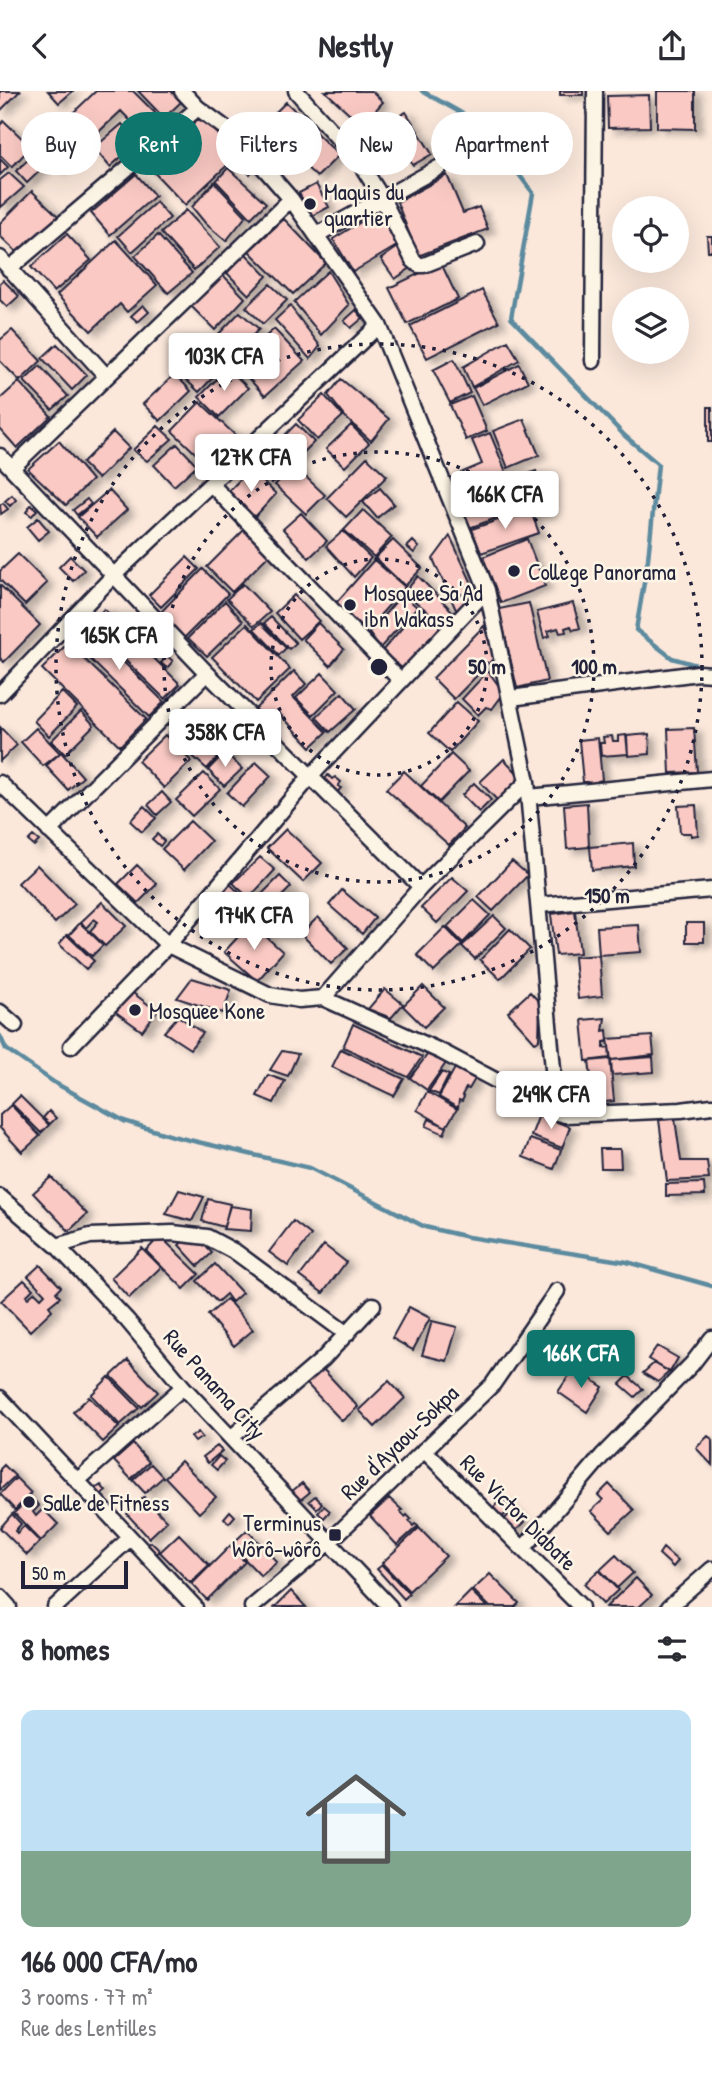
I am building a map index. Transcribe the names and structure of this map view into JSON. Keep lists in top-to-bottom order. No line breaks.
{"streets":{"street":["Rue Panama City","Rue d'Ayaou-Sokpa","Rue Victor Diabate"]},"crossings":[["Rue Panama City","Rue d'Ayaou-Sokpa"],["Rue d'Ayaou-Sokpa","Rue Victor Diabate"]],"places":{"other":["Maquis du quartier","College Panorama","Mosquee Sa'Ad ibn Wakass","Mosquee Kone","Salle de Fitness"],"transit":["Terminus Wôrô-wôrô"]},"scale_bar":"50 m","page":{"header":"Nestly","chip":["Buy","Rent","Filters","New","Apartment"],"price":["103K CFA","127K CFA","166K CFA","165K CFA","358K CFA","174K CFA","249K CFA","166K CFA"],"scale":"50 m","heading":"8 homes","list":[{"name":"166 000 CFA/mo","note":"3 rooms · 77 m² · Rue des Lentilles"}]},"rings":["50 m","100 m","150 m"]}
